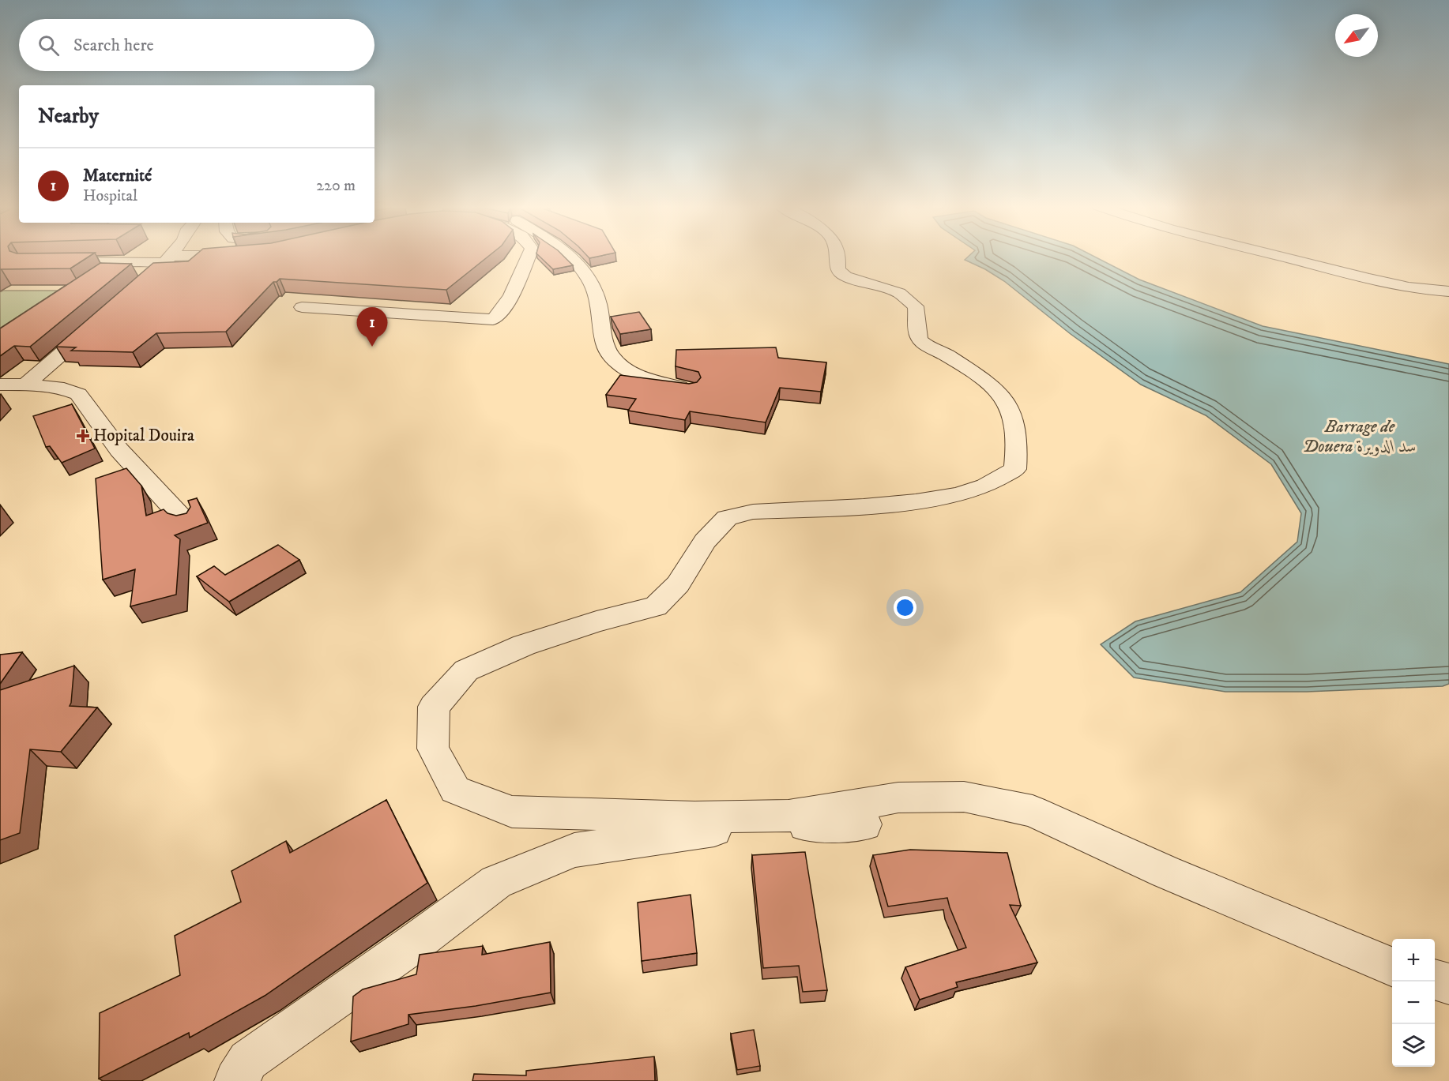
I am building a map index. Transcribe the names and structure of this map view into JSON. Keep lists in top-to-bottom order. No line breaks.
{"water":["Barrage de Douera سد الدويرة"],"places":{"health":["Hopital Douira"]},"north":"bottom left","page":{"search":"Search here","heading":"Nearby","list":[{"mark":"1","name":"Maternité","note":"Hospital","value":"220 m"}],"pins":"1","map_buttons":["+","−"]}}
